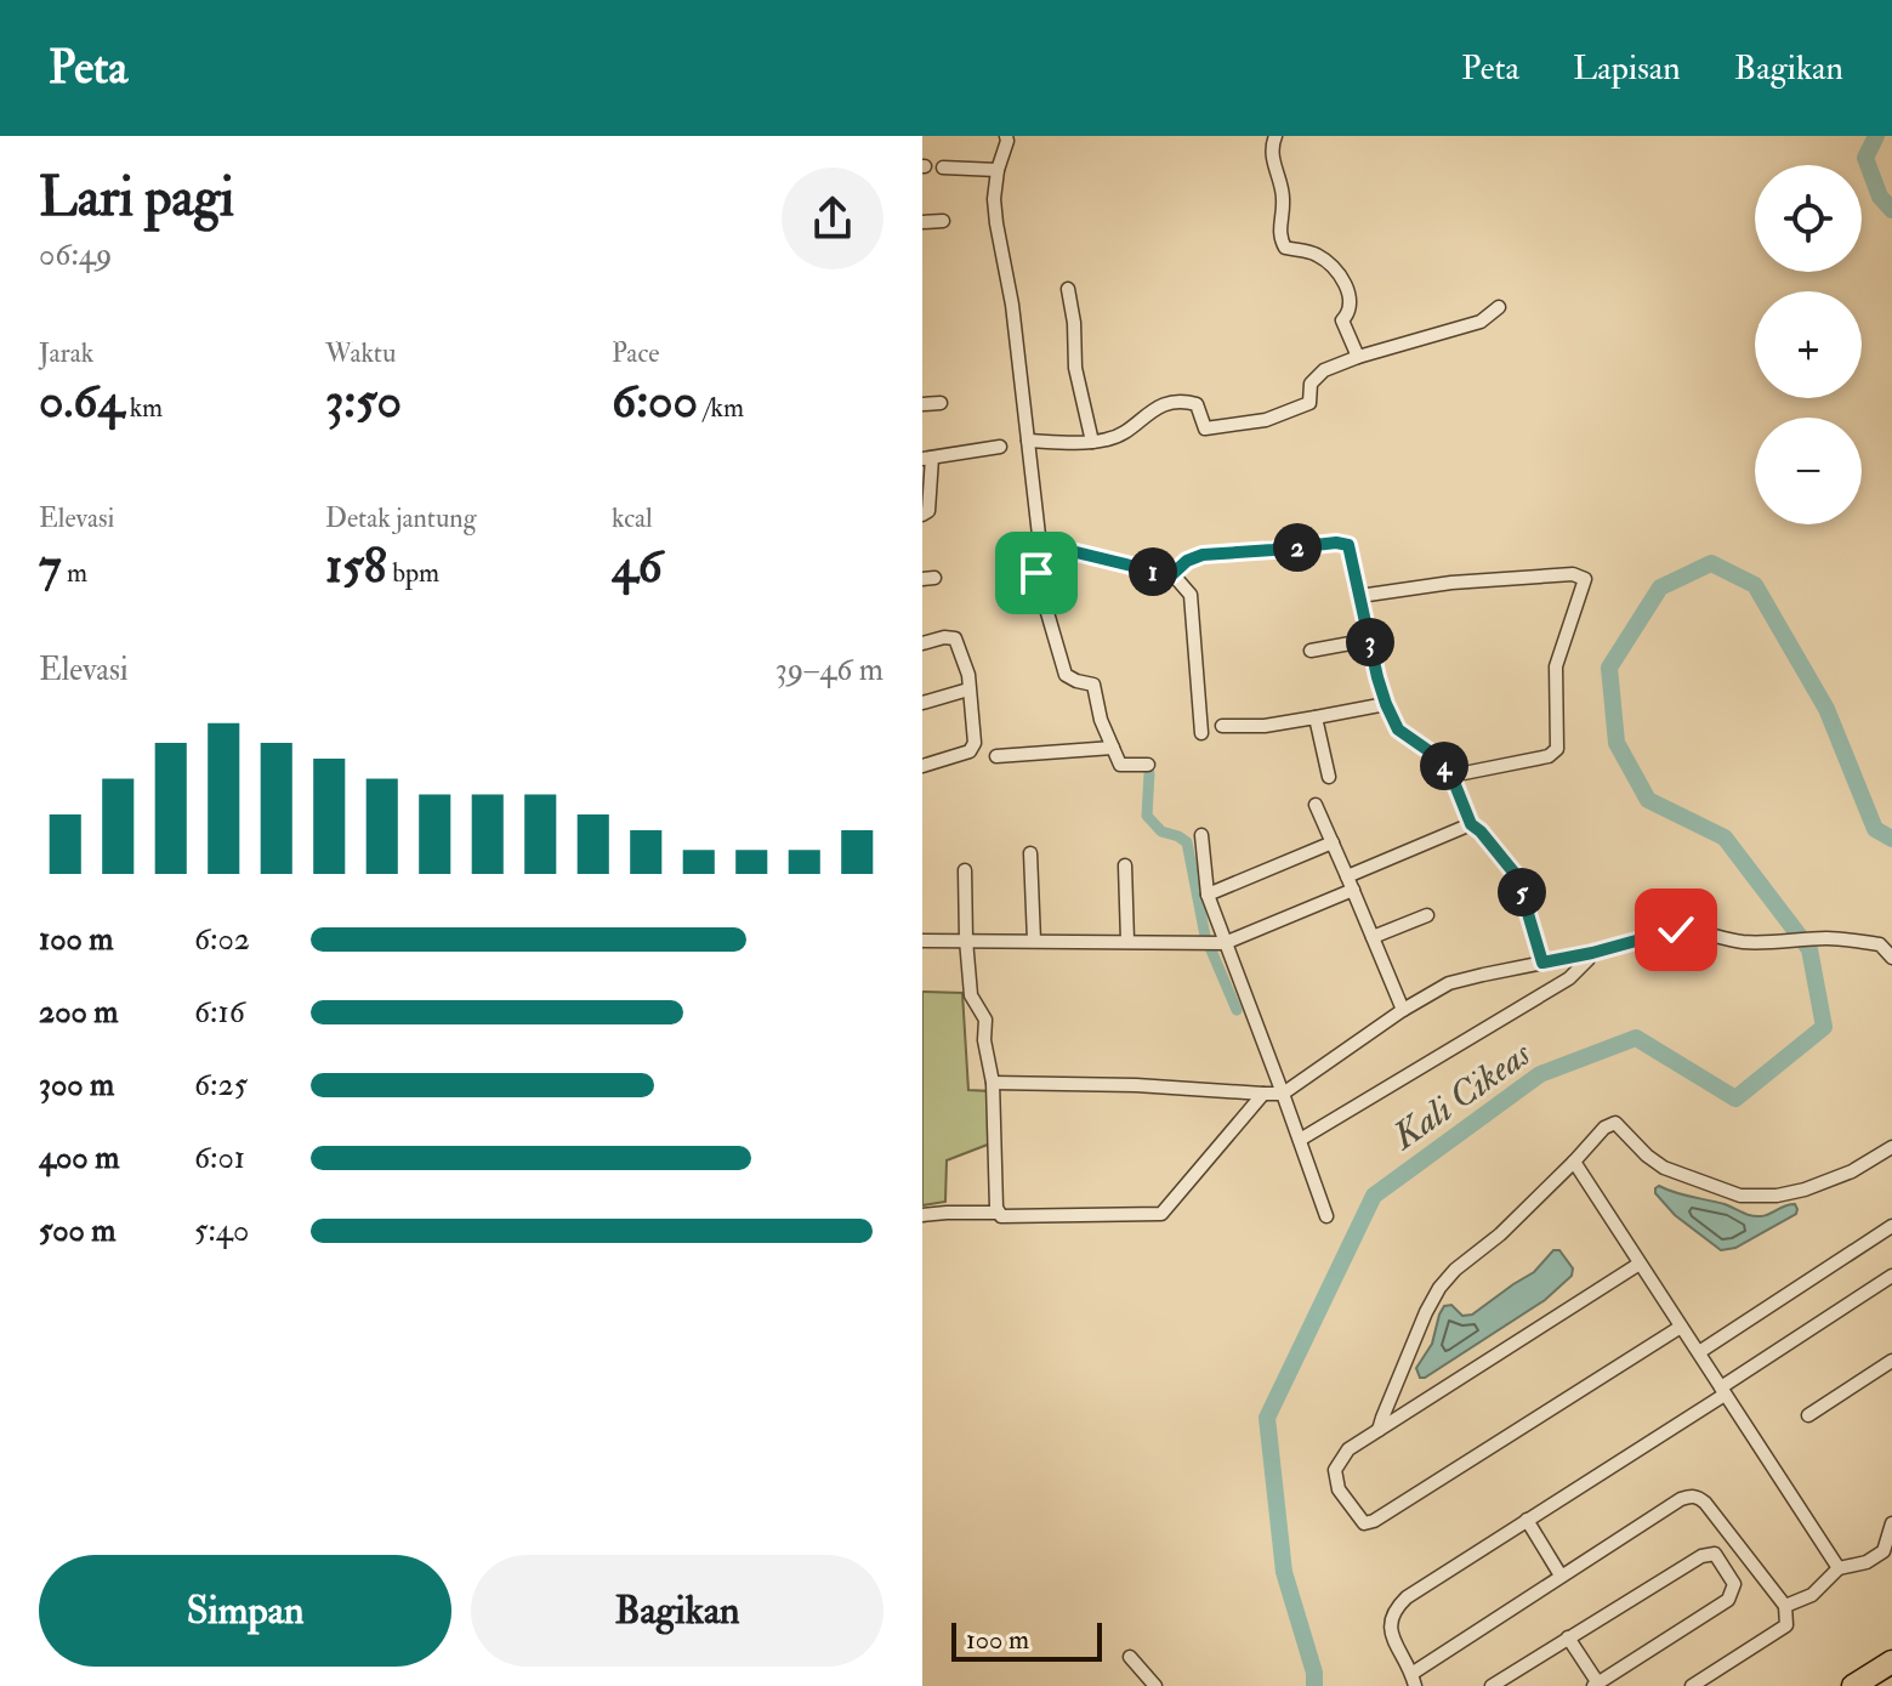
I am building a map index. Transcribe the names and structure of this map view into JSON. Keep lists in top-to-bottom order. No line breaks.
{"water":["Kali Cikeas"],"scale_bar":"100 m","page":{"header":"Peta","nav":["Peta","Lapisan","Bagikan"],"heading":["Lari pagi","06:49"],"map_buttons":["+","−"],"stats":[["Jarak","0.64 km"],["Waktu","3:50"],["Pace","6:00 /km"],["Elevasi","7 m"],["Detak jantung","158 bpm"],["kcal","46"]],"pins":["2","1","3","4","5"],"chart":["Elevasi","39–46 m"],"list":[{"name":"100 m","note":"6:02"},{"name":"200 m","note":"6:16"},{"name":"300 m","note":"6:25"},{"name":"400 m","note":"6:01"},{"name":"500 m","note":"5:40"}],"buttons":["Simpan","Bagikan"],"scale":"100 m"}}
